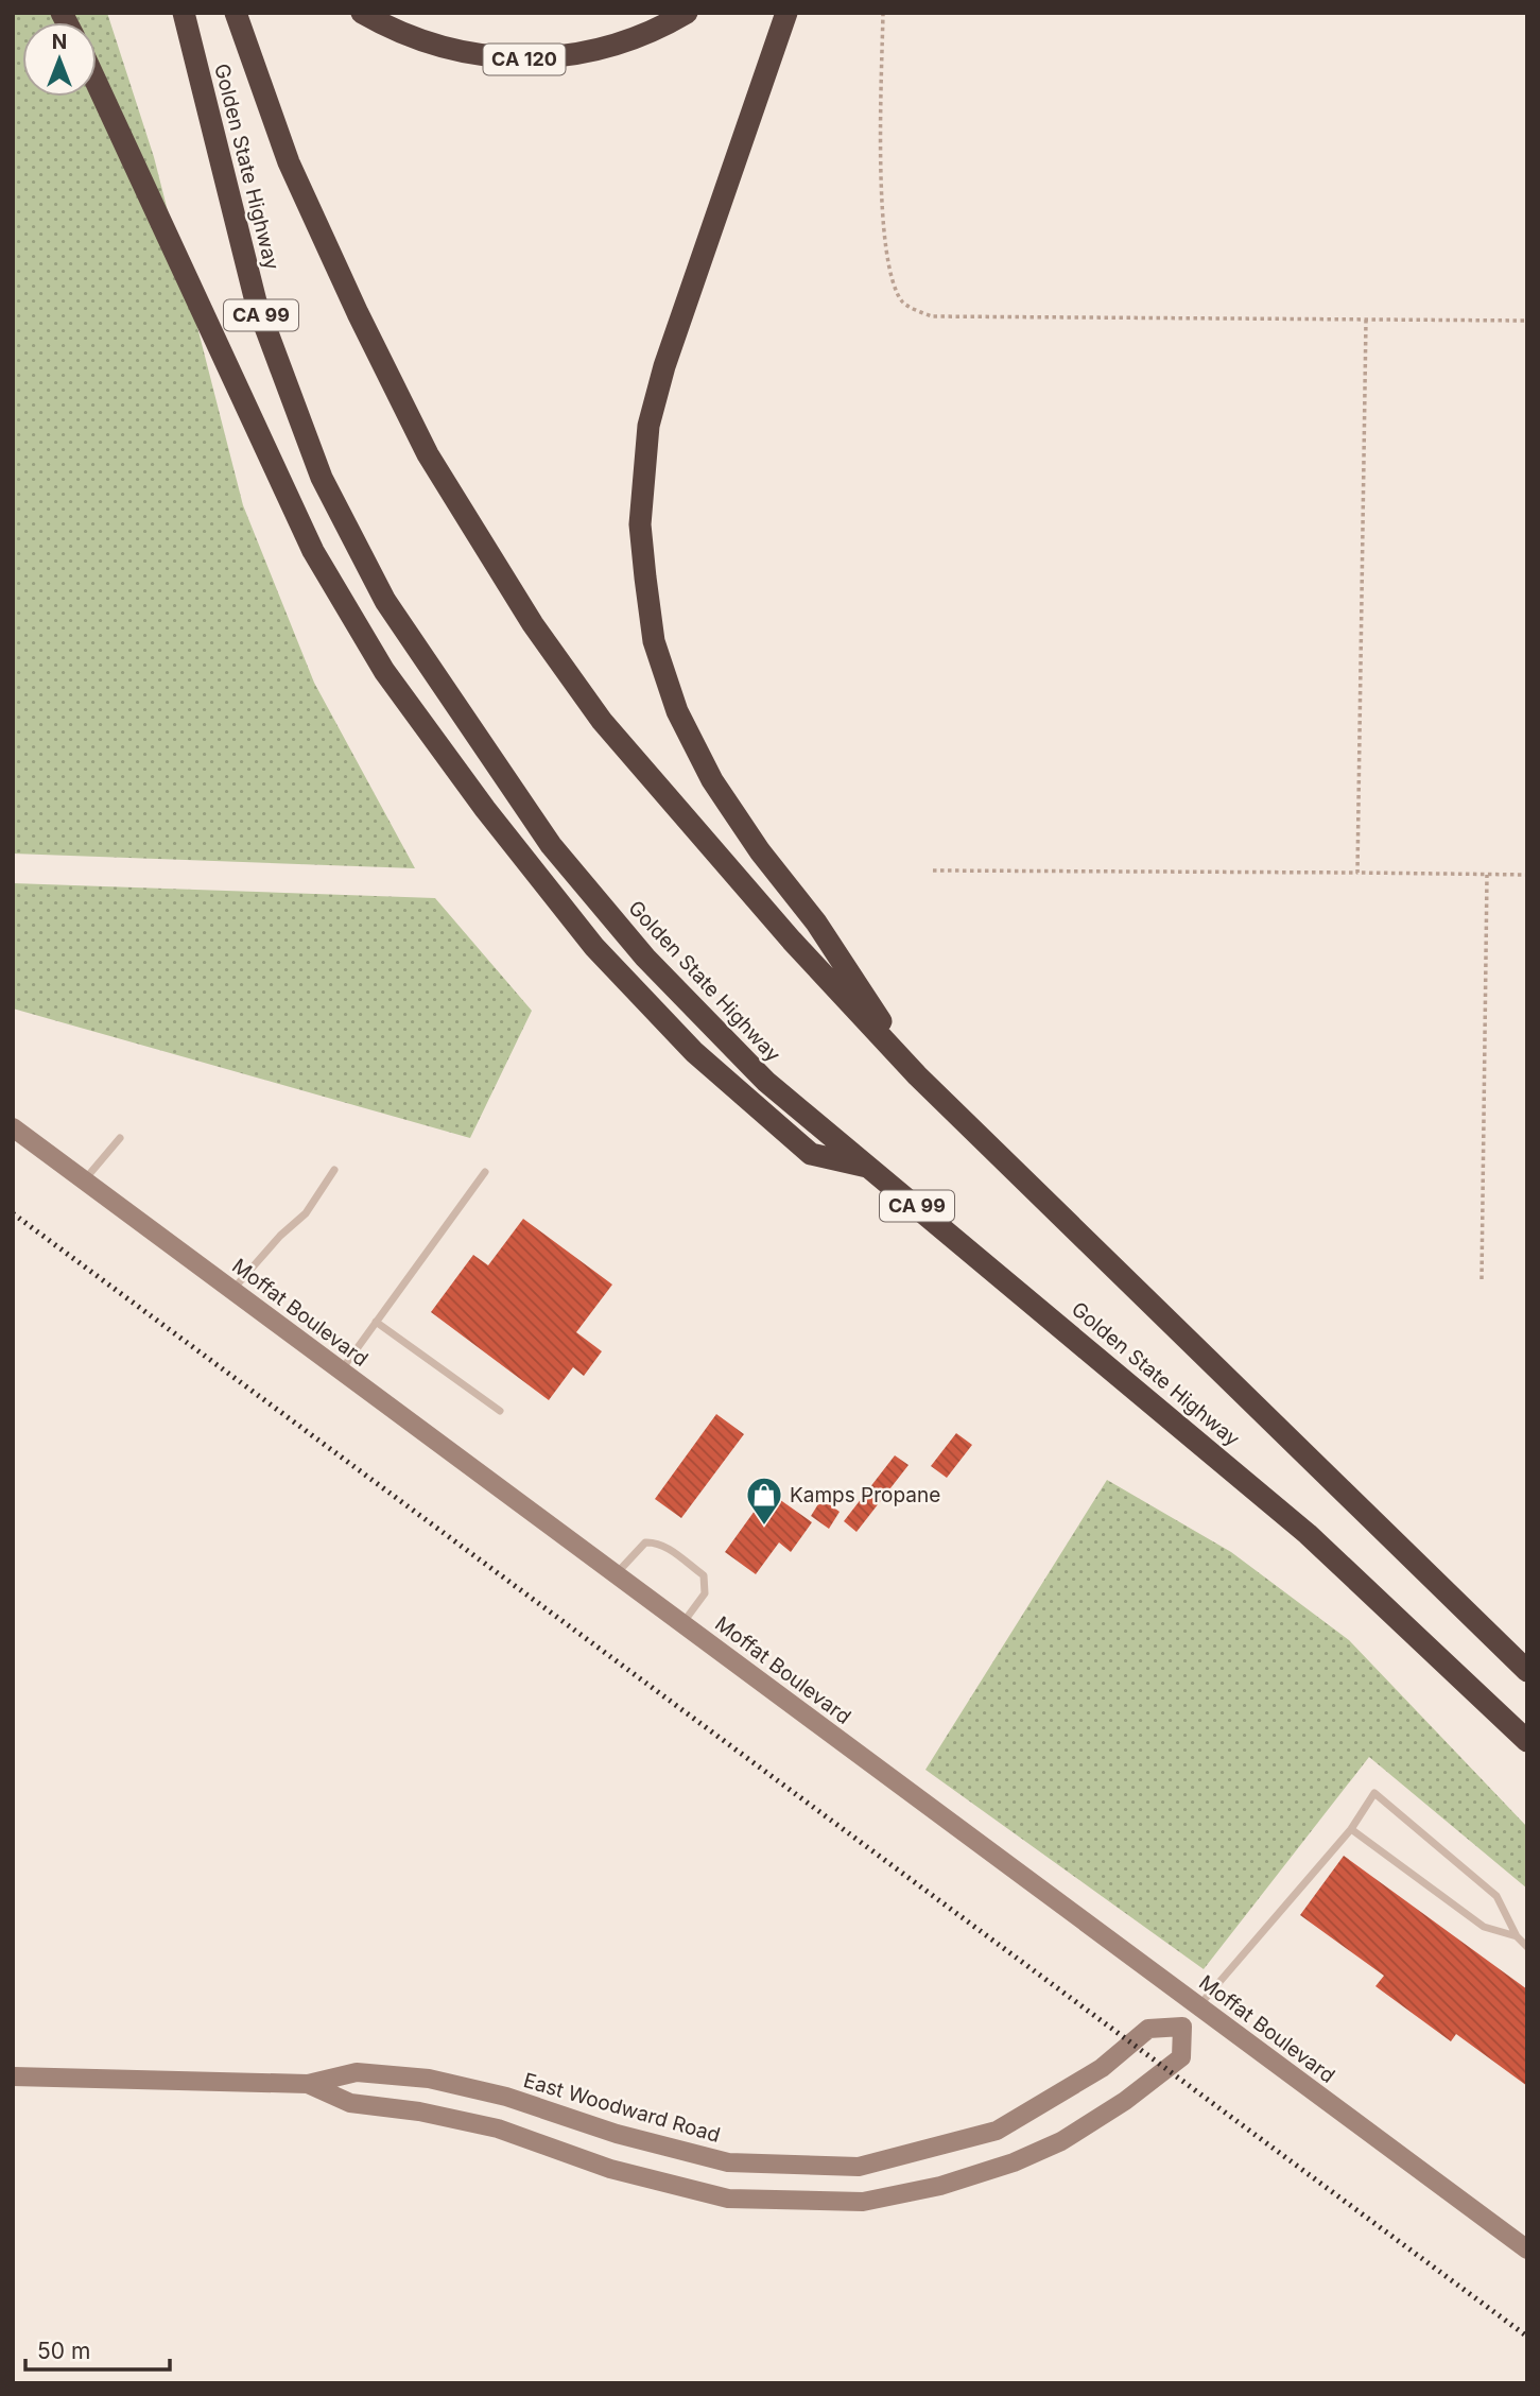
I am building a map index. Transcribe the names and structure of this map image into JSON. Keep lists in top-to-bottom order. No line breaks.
{"streets":{"highway":["CA 120","Golden State Highway","CA 99"],"street":["Moffat Boulevard","East Woodward Road"]},"places":{"shop":["Kamps Propane"]},"scale_bar":"50 m","north":"top"}
